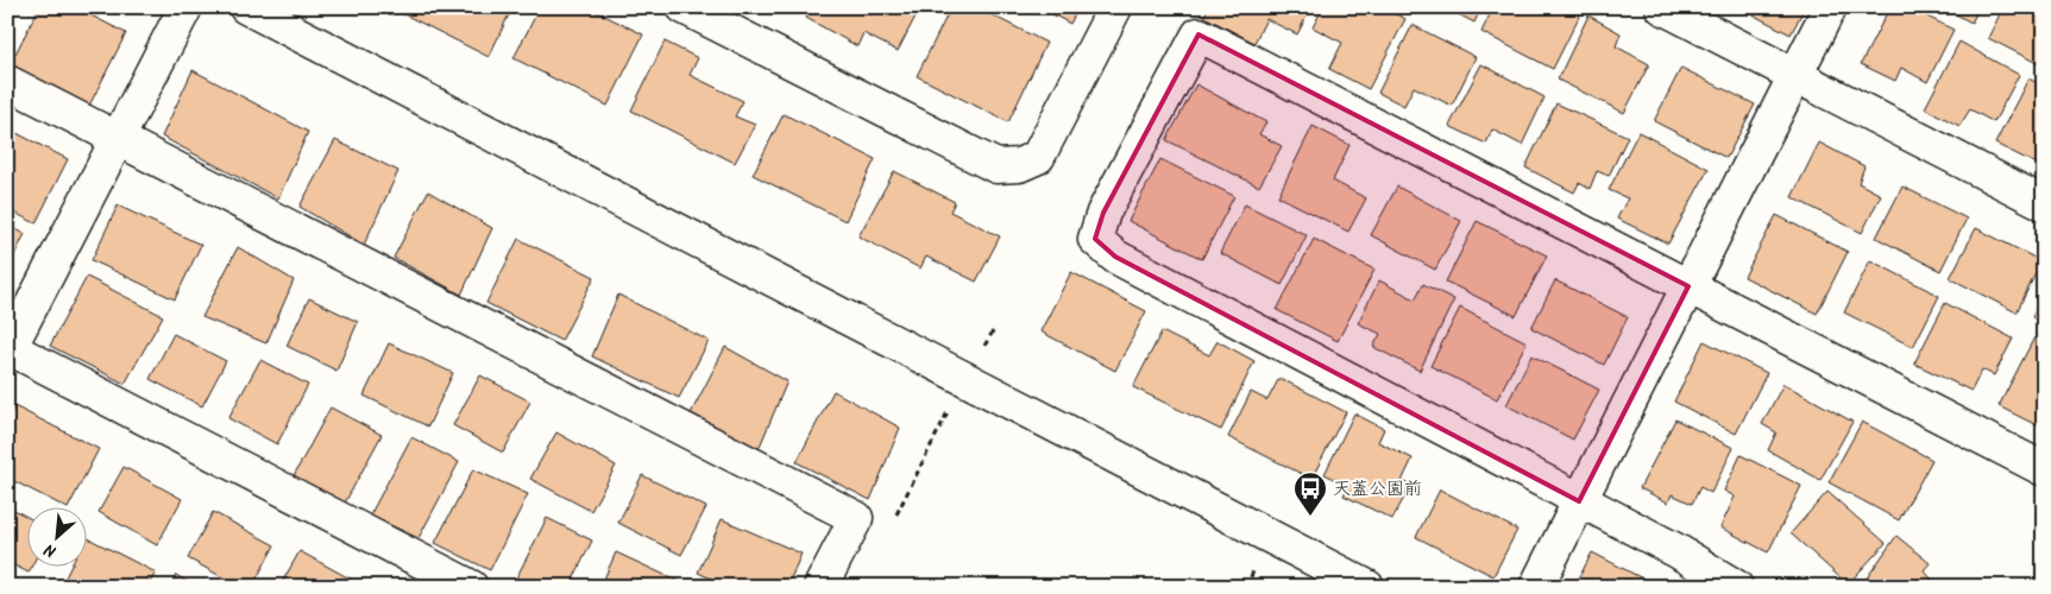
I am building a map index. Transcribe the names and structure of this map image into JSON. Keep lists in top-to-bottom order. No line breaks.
{"places":{"bus stop":["天蓋公園前"]},"north":"bottom left"}
